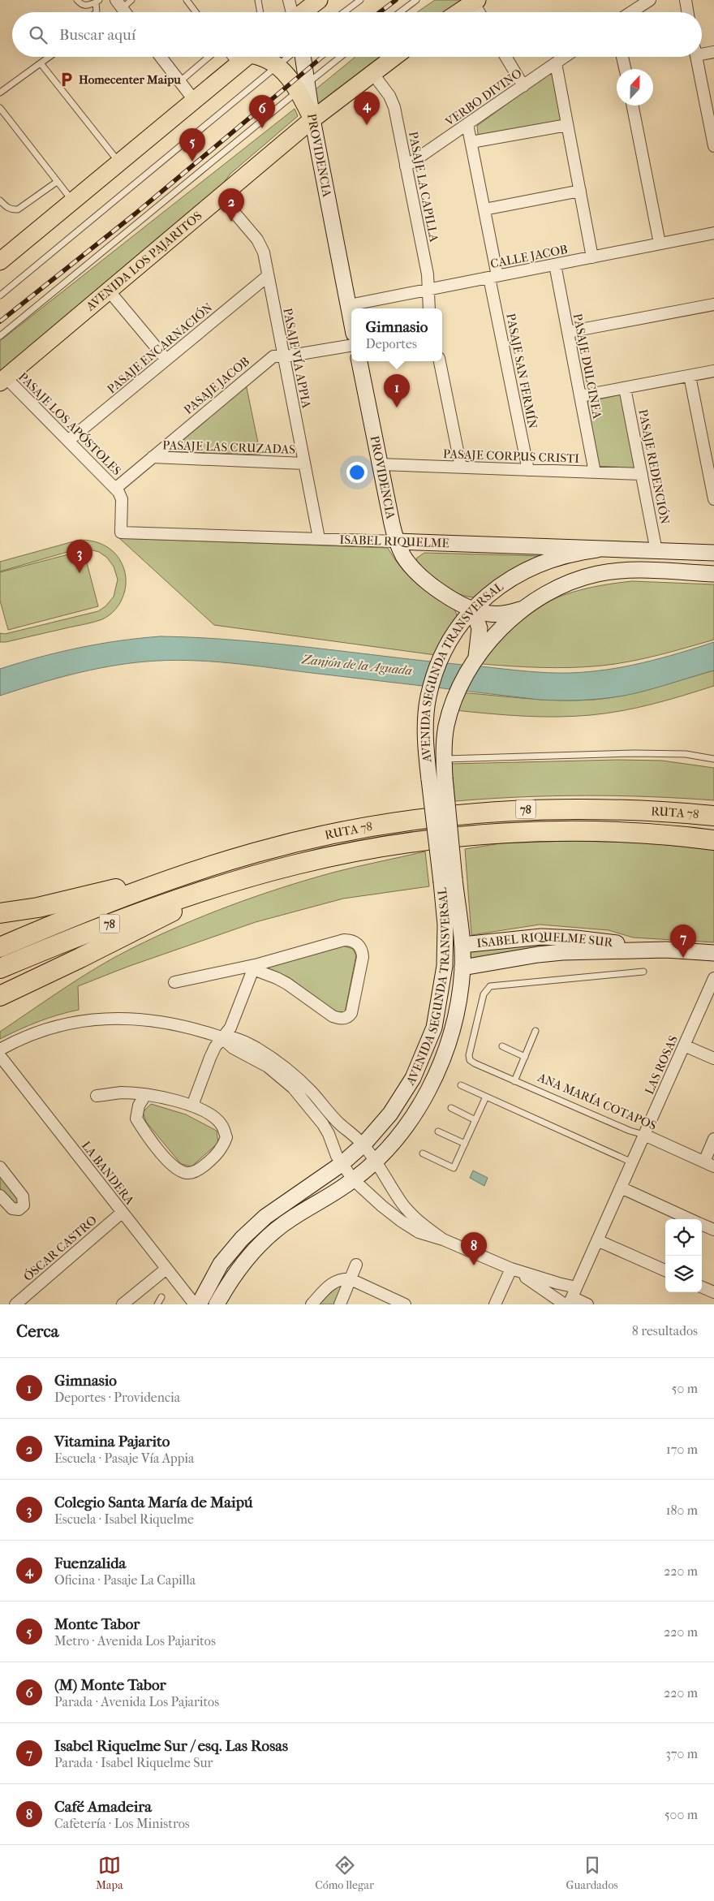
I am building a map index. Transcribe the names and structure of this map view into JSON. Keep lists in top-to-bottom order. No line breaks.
{"streets":{"highway":["78","RUTA 78"],"main road":["PROVIDENCIA","AVENIDA LOS PAJARITOS","ISABEL RIQUELME","AVENIDA SEGUNDA TRANSVERSAL","ISABEL RIQUELME SUR"],"street":["VERBO DIVINO","PASAJE LA CAPILLA","CALLE JACOB","PASAJE ENCARNACIÓN","PASAJE VÍA APPIA","PASAJE DULCINEA","PASAJE SAN FERMÍN","PASAJE JACOB","PASAJE LOS APÓSTOLES","PASAJE LAS CRUZADAS","PASAJE CORPUS CRISTI","PASAJE REDENCIÓN","LAS ROSAS","ANA MARÍA COTAPOS","LA BANDERA","ÓSCAR CASTRO"]},"crossings":[["VERBO DIVINO","PASAJE LA CAPILLA"],["VERBO DIVINO","PASAJE SAN FERMÍN"],["PROVIDENCIA","CALLE JACOB"],["PROVIDENCIA","AVENIDA LOS PAJARITOS"],["PROVIDENCIA","PASAJE CORPUS CRISTI"],["PROVIDENCIA","ISABEL RIQUELME"],["PROVIDENCIA","AVENIDA SEGUNDA TRANSVERSAL"],["PASAJE LA CAPILLA","CALLE JACOB"],["PASAJE LA CAPILLA","AVENIDA LOS PAJARITOS"],["CALLE JACOB","PASAJE DULCINEA"],["CALLE JACOB","PASAJE SAN FERMÍN"],["AVENIDA LOS PAJARITOS","PASAJE VÍA APPIA"],["AVENIDA LOS PAJARITOS","PASAJE LOS APÓSTOLES"],["PASAJE ENCARNACIÓN","PASAJE VÍA APPIA"],["PASAJE ENCARNACIÓN","PASAJE LOS APÓSTOLES"],["PASAJE VÍA APPIA","PASAJE JACOB"],["PASAJE VÍA APPIA","PASAJE LAS CRUZADAS"],["PASAJE VÍA APPIA","ISABEL RIQUELME"],["PASAJE DULCINEA","PASAJE CORPUS CRISTI"],["PASAJE SAN FERMÍN","PASAJE CORPUS CRISTI"],["PASAJE JACOB","PASAJE LOS APÓSTOLES"],["PASAJE JACOB","PASAJE LAS CRUZADAS"],["PASAJE JACOB","ISABEL RIQUELME"],["PASAJE LOS APÓSTOLES","ISABEL RIQUELME"],["PASAJE CORPUS CRISTI","PASAJE REDENCIÓN"],["PASAJE REDENCIÓN","ISABEL RIQUELME"],["ISABEL RIQUELME","AVENIDA SEGUNDA TRANSVERSAL"],["AVENIDA SEGUNDA TRANSVERSAL","ISABEL RIQUELME SUR"],["LAS ROSAS","ANA MARÍA COTAPOS"],["LA BANDERA","ÓSCAR CASTRO"]],"water":["Zanjón de la Aguada"],"places":{"parking":["Homecenter Maipu"]},"north":"top","page":{"search":"Buscar aquí","pins":["4","6","5","2","1","3","7","8"],"popup":["Gimnasio","Deportes"],"heading":["Cerca","8 resultados"],"list":[{"mark":"1","name":"Gimnasio","note":"Deportes · Providencia","value":"50 m"},{"mark":"2","name":"Vitamina Pajarito","note":"Escuela · Pasaje Vía Appia","value":"170 m"},{"mark":"3","name":"Colegio Santa María de Maipú","note":"Escuela · Isabel Riquelme","value":"180 m"},{"mark":"4","name":"Fuenzalida","note":"Oficina · Pasaje La Capilla","value":"220 m"},{"mark":"5","name":"Monte Tabor","note":"Metro · Avenida Los Pajaritos","value":"220 m"},{"mark":"6","name":"(M) Monte Tabor","note":"Parada · Avenida Los Pajaritos","value":"220 m"},{"mark":"7","name":"Isabel Riquelme Sur / esq. Las Rosas","note":"Parada · Isabel Riquelme Sur","value":"370 m"},{"mark":"8","name":"Café Amadeira","note":"Cafetería · Los Ministros","value":"500 m"}],"nav":["Mapa","Cómo llegar","Guardados"]}}
